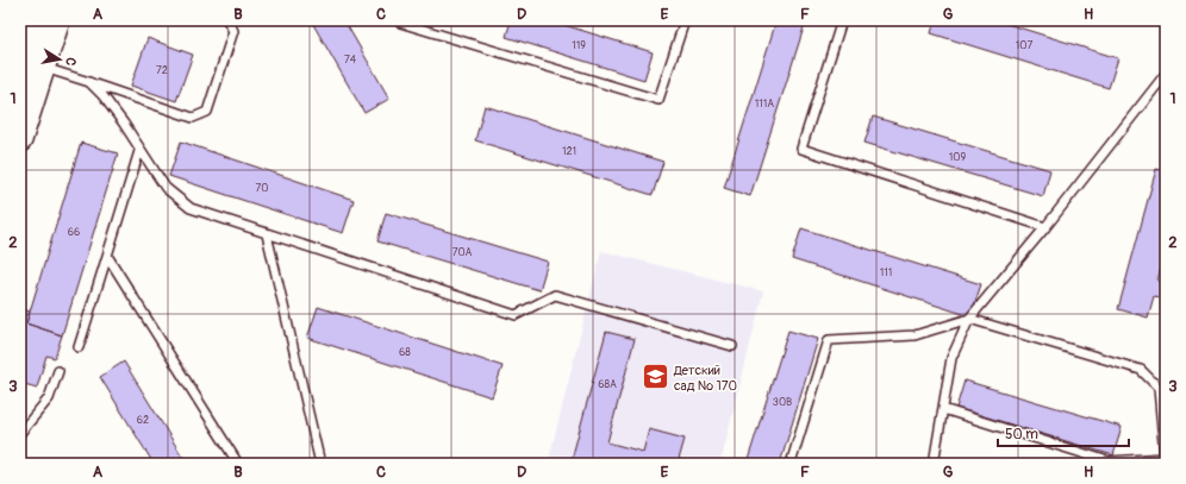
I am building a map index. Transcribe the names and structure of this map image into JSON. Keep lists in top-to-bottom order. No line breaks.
{"places":{"school or university":["Детский сад № 170"]},"house_numbers":["119","107","74","72","111А","121","109","70","66","70А","111","68","68А","30В","62"],"scale_bar":"50 m","north":"right","grid":{"columns":["A","B","C","D","E","F","G","H"],"rows":["1","2","3"]}}
